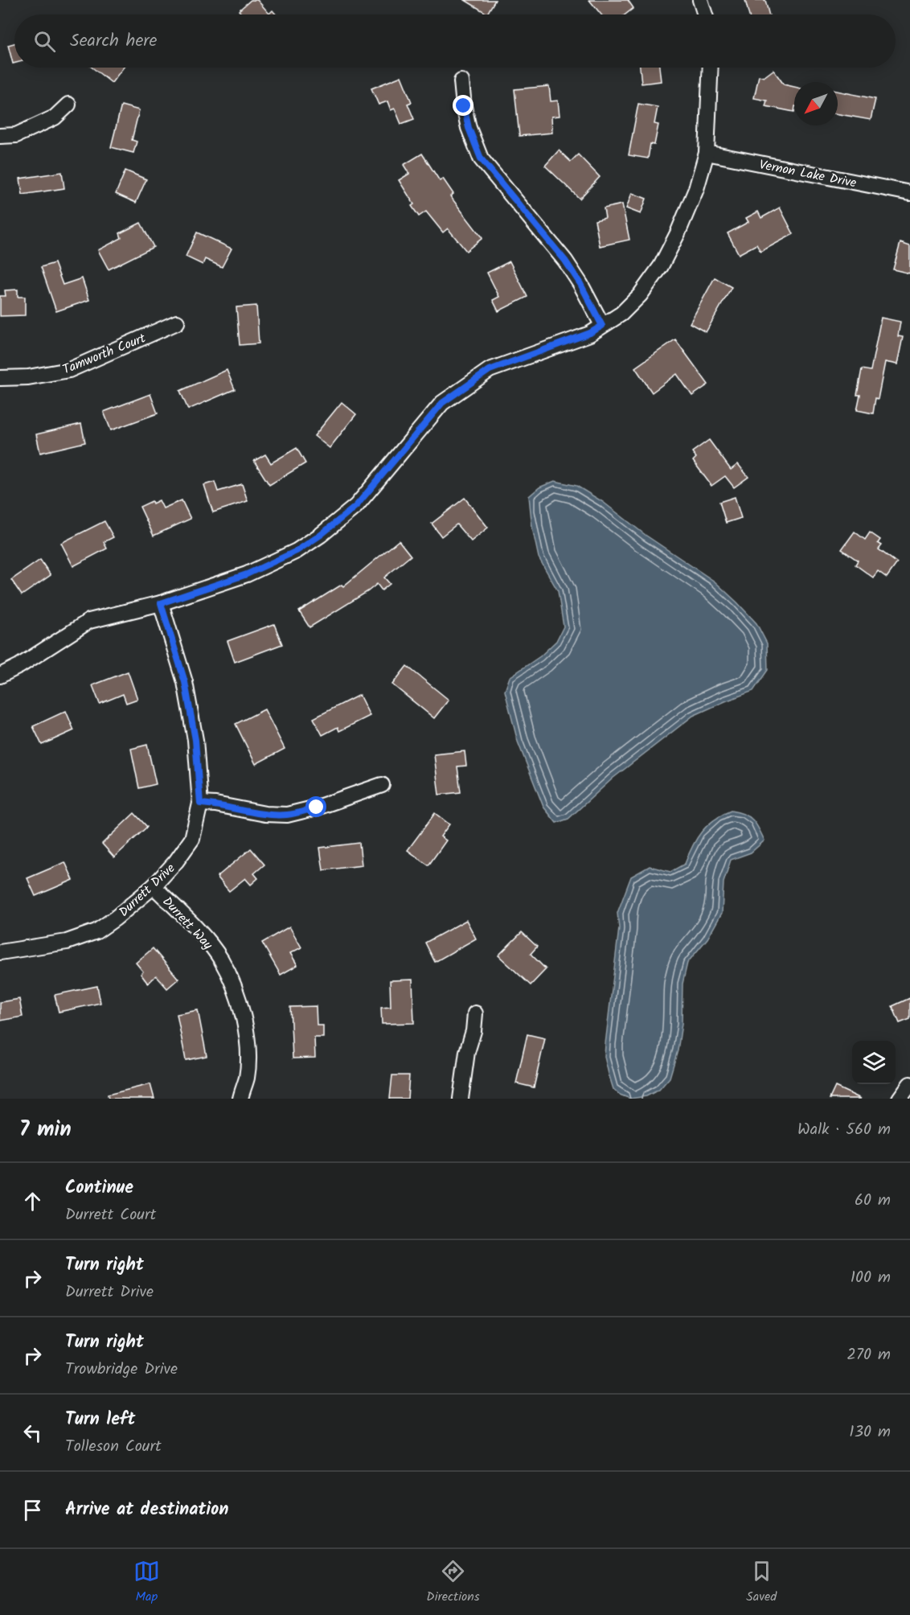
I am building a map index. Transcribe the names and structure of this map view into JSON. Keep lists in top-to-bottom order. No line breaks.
{"streets":{"street":["Vernon Lake Drive","Tamworth Court","Durrett Drive","Durrett Way"]},"crossings":[["Durrett Drive","Durrett Way"]],"north":"bottom left","page":{"search":"Search here","heading":["7 min","Walk · 560 m"],"list":[["Continue","Durrett Court","60 m"],["Turn right","Durrett Drive","100 m"],["Turn right","Trowbridge Drive","270 m"],["Turn left","Tolleson Court","130 m"],"Arrive at destination"],"nav":["Map","Directions","Saved"]}}
